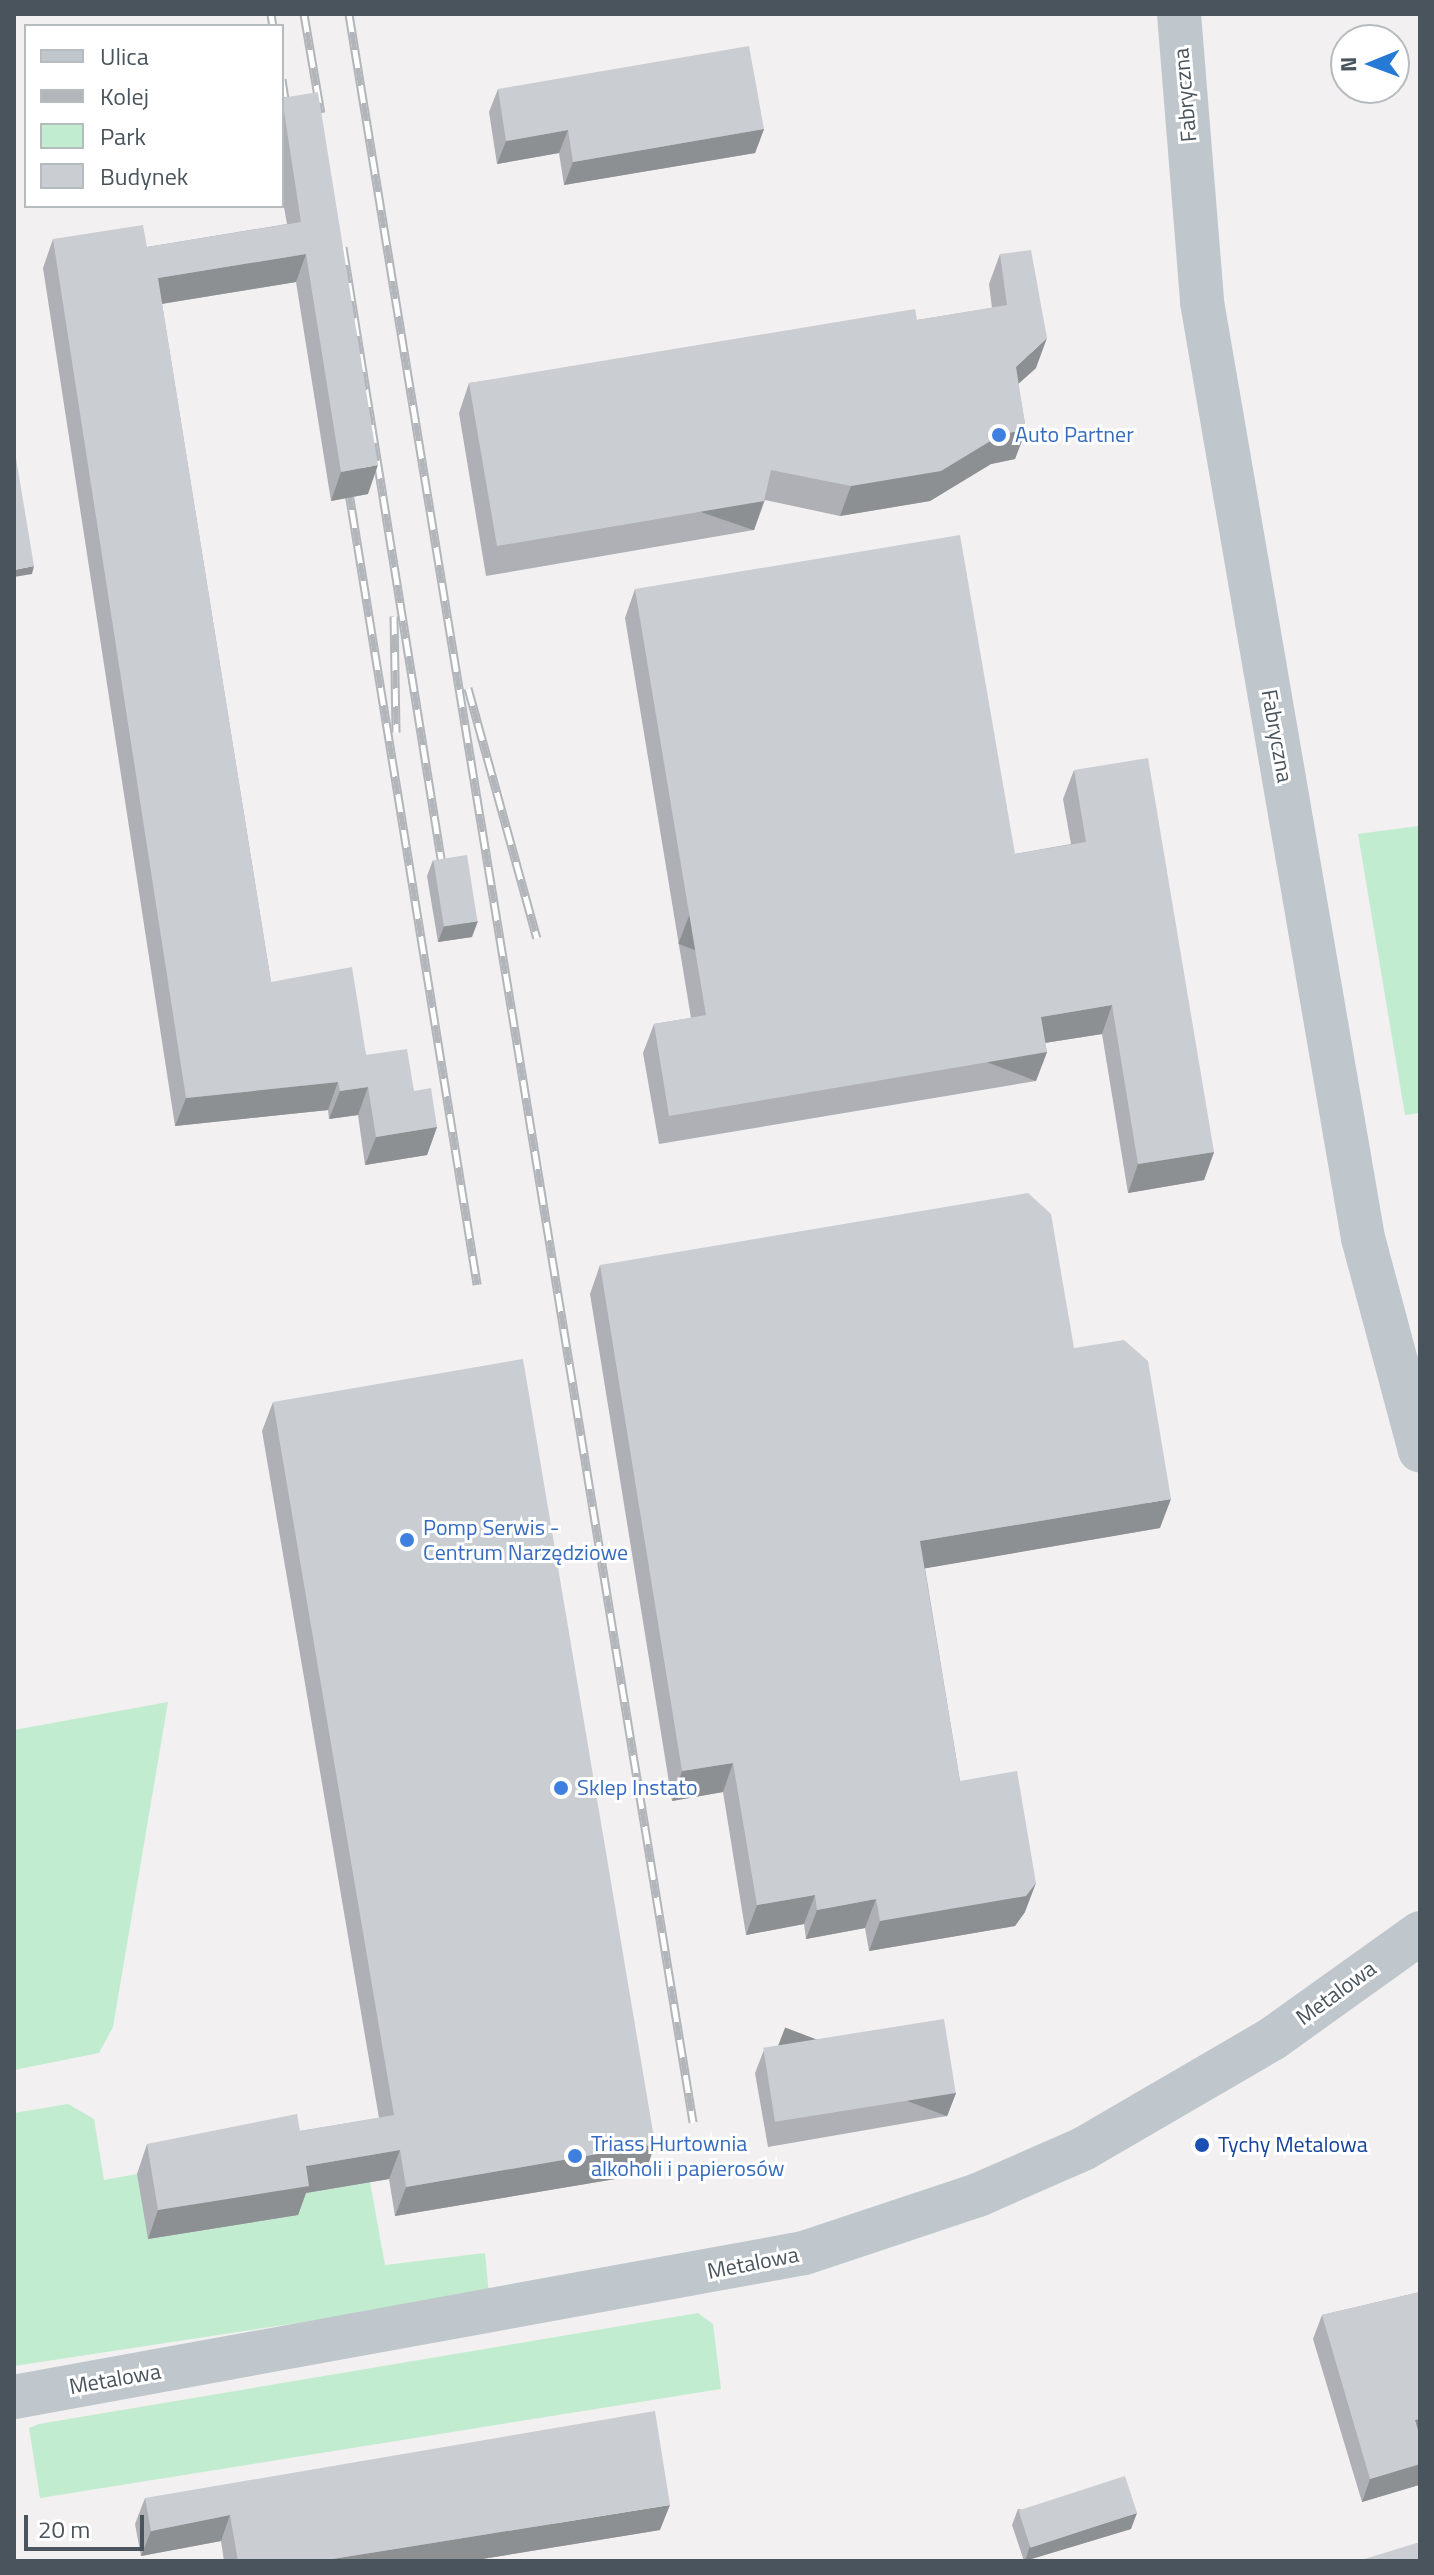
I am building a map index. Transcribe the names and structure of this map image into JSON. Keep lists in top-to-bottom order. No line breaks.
{"streets":{"street":["Fabryczna","Metalowa"]},"places":["Auto Partner","Pomp Serwis - Centrum Narzędziowe","Sklep Instato","Tychy Metalowa","Triass Hurtownia alkoholi i papierosów"],"legend":["Ulica","Kolej","Park","Budynek"],"scale_bar":"20 m","north":"left"}
